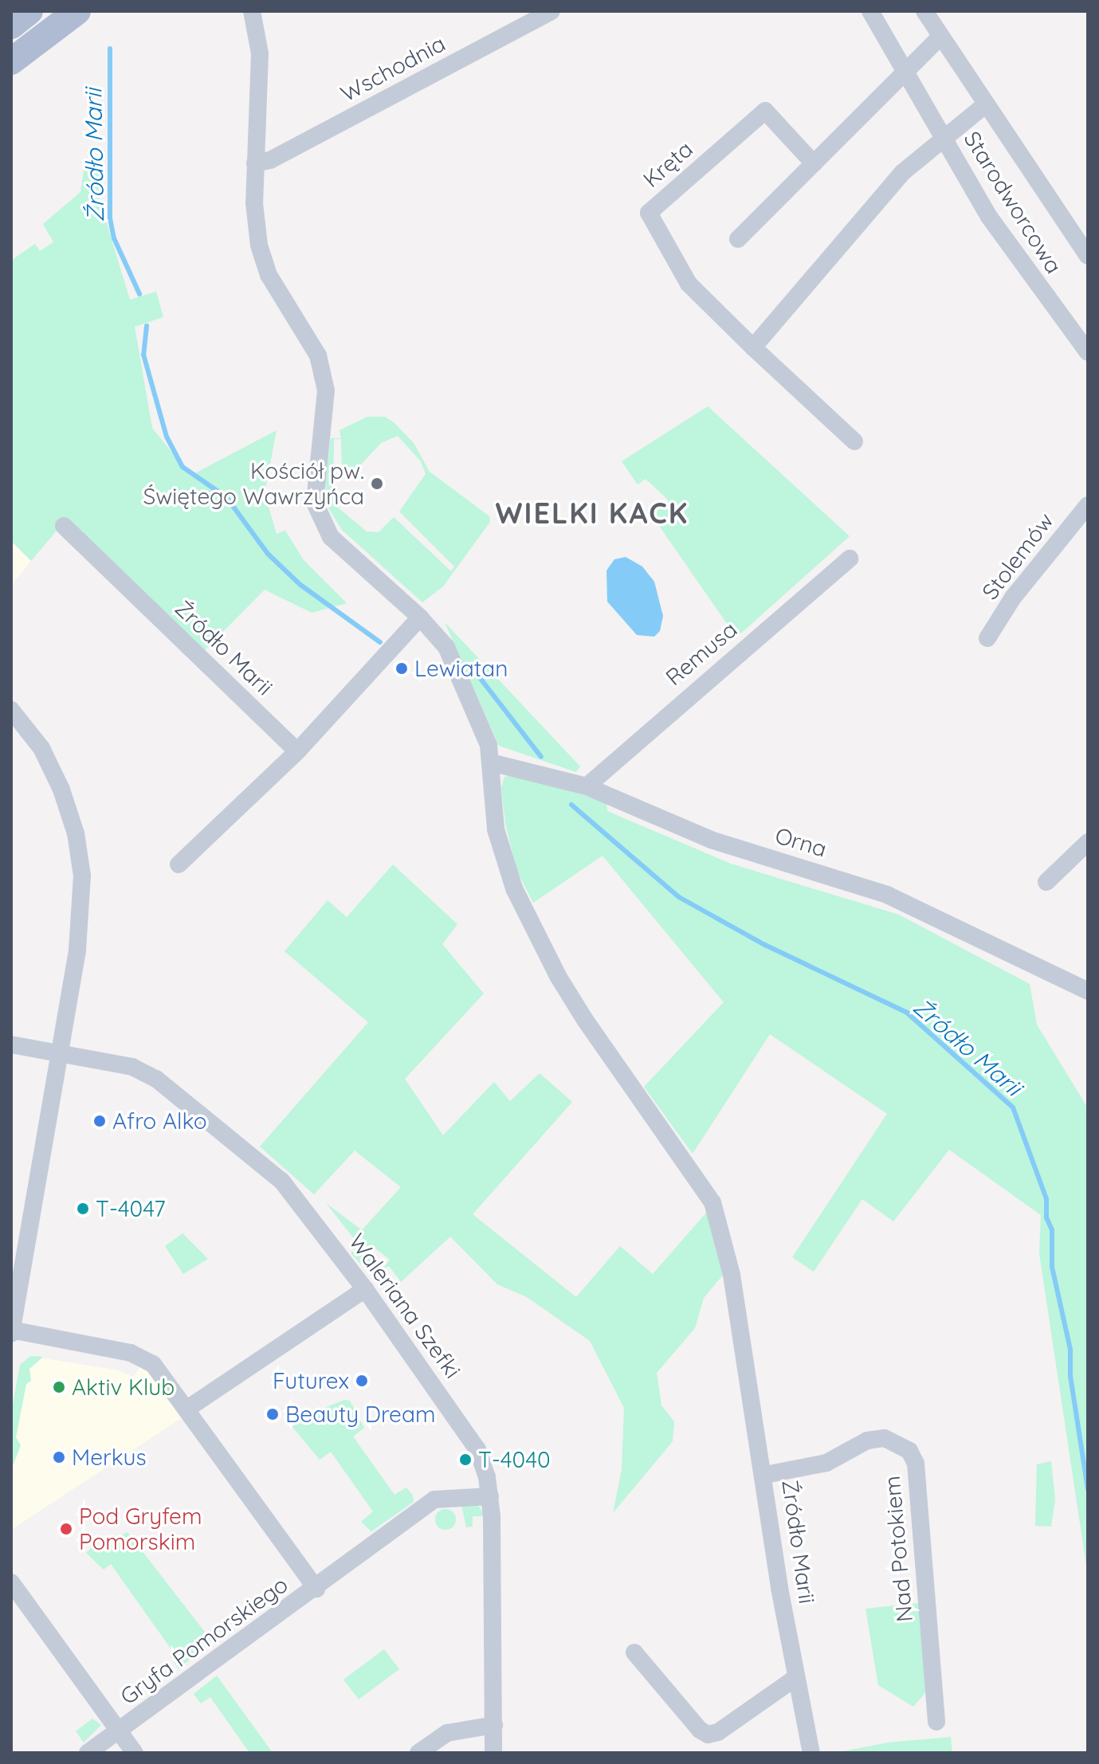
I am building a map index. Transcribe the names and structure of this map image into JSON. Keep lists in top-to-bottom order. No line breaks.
{"streets":{"street":["Wschodnia","Kręta","Starodworcowa","Stolemów","Źródło Marii","Remusa","Orna","Waleriana Szefki","Nad Potokiem","Gryfa Pomorskiego"]},"crossings":[["Wschodnia","Źródło Marii"],["Źródło Marii","Orna"],["Źródło Marii","Nad Potokiem"],["Remusa","Orna"],["Waleriana Szefki","Gryfa Pomorskiego"]],"districts":["WIELKI KACK"],"water":["Źródło Marii"],"places":["Kościół pw. Świętego Wawrzyńca","Lewiatan","Afro Alko","T-4047","Futurex","Aktiv Klub","Beauty Dream","Merkus","T-4040","Pod Gryfem Pomorskim"]}
